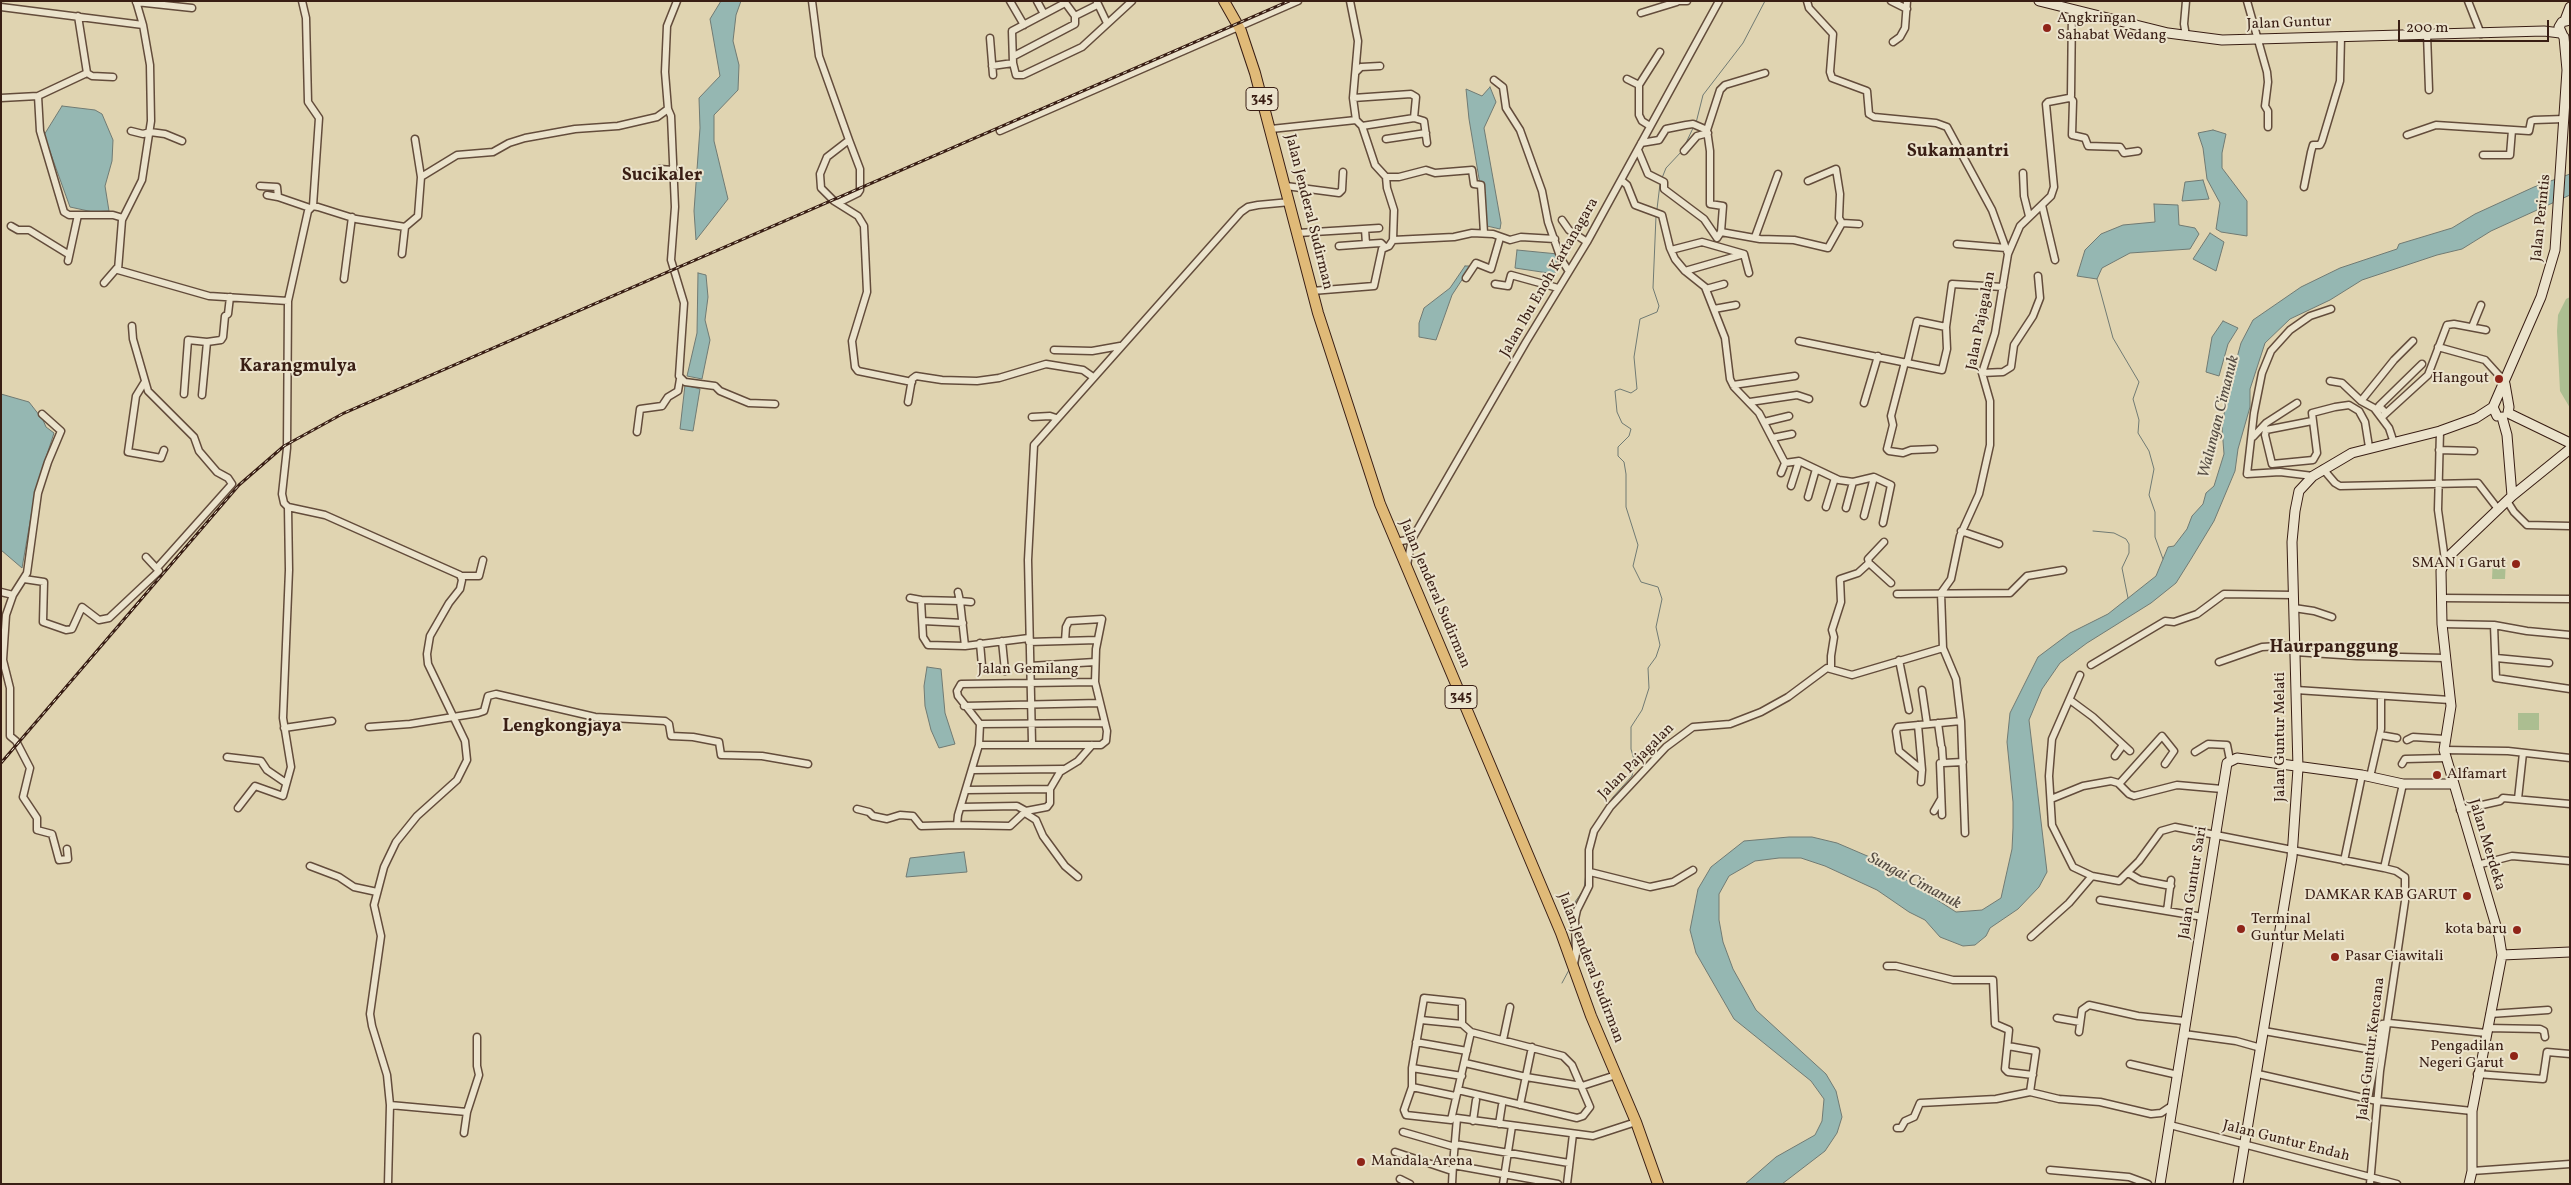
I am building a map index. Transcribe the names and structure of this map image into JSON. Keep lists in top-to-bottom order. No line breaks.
{"streets":{"main road":["345","Jalan Jenderal Sudirman"],"street":["Jalan Guntur","Jalan Perintis","Jalan Ibu Enoh Kartanagara","Jalan Pajagalan","Jalan Gemilang","Jalan Guntur Melati","Jalan Merdeka","Jalan Guntur Sari","Jalan Guntur Kencana","Jalan Guntur Endah"]},"crossings":[["Jalan Guntur","Jalan Perintis"],["Jalan Jenderal Sudirman","Jalan Ibu Enoh Kartanagara"],["Jalan Jenderal Sudirman","Jalan Pajagalan"],["Jalan Perintis","Jalan Guntur Melati"],["Jalan Guntur Melati","Jalan Guntur Endah"],["Jalan Guntur Sari","Jalan Guntur Endah"],["Jalan Guntur Kencana","Jalan Guntur Endah"]],"districts":["Sukamantri","Sucikaler","Karangmulya","Haurpanggung","Lengkongjaya"],"water":["Walungan Cimanuk","Sungai Cimanuk"],"places":["Angkringan Sahabat Wedang","Hangout","SMAN 1 Garut","Alfamart","DAMKAR KAB GARUT","Terminal Guntur Melati","kota baru","Pasar Ciawitali","Pengadilan Negeri Garut","Mandala Arena"],"scale_bar":"200 m"}
